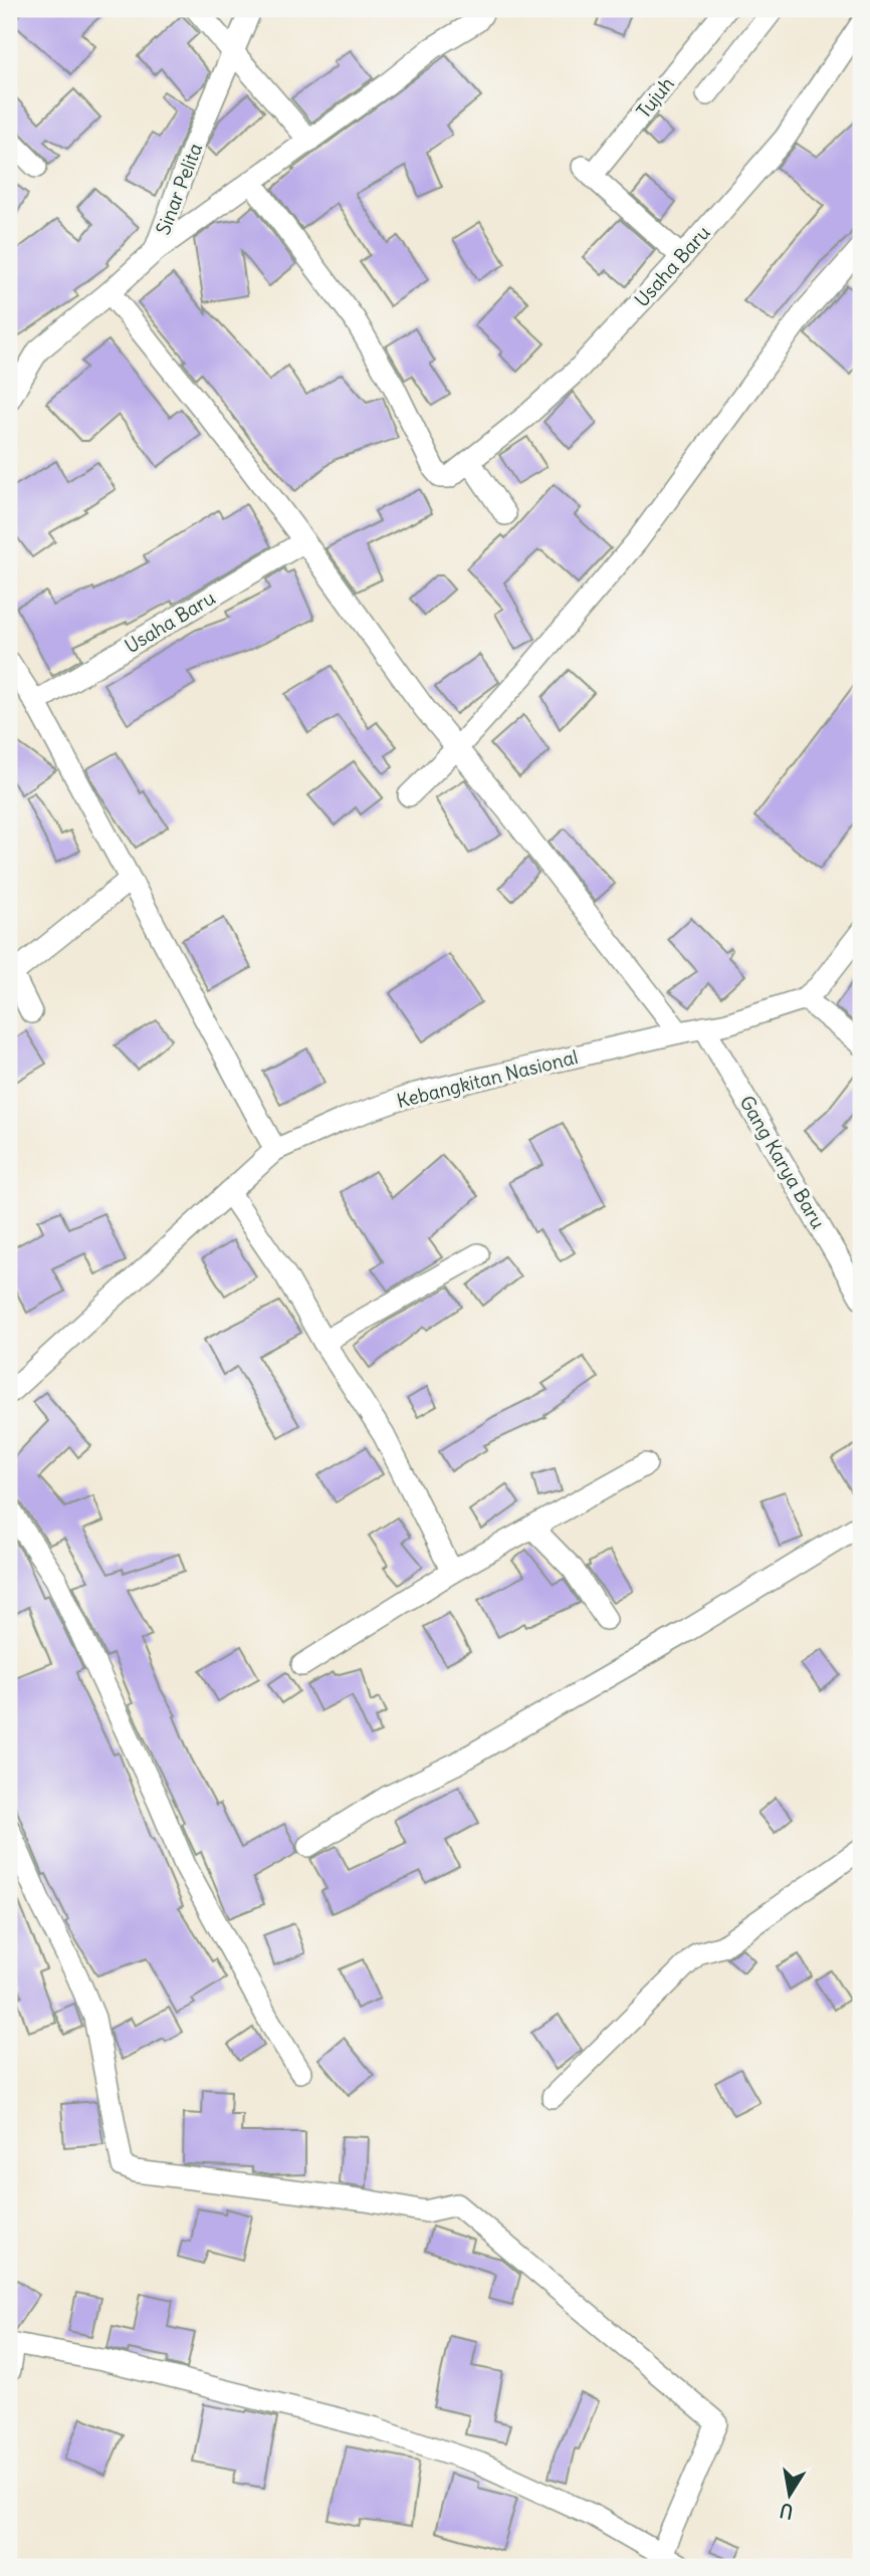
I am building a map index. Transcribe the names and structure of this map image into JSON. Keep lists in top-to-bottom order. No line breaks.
{"streets":{"street":["Tujuh","Sinar Pelita","Usaha Baru","Kebangkitan Nasional","Gang Karya Baru"]},"crossings":[["Tujuh","Usaha Baru"],["Kebangkitan Nasional","Gang Karya Baru"]],"north":"bottom"}
